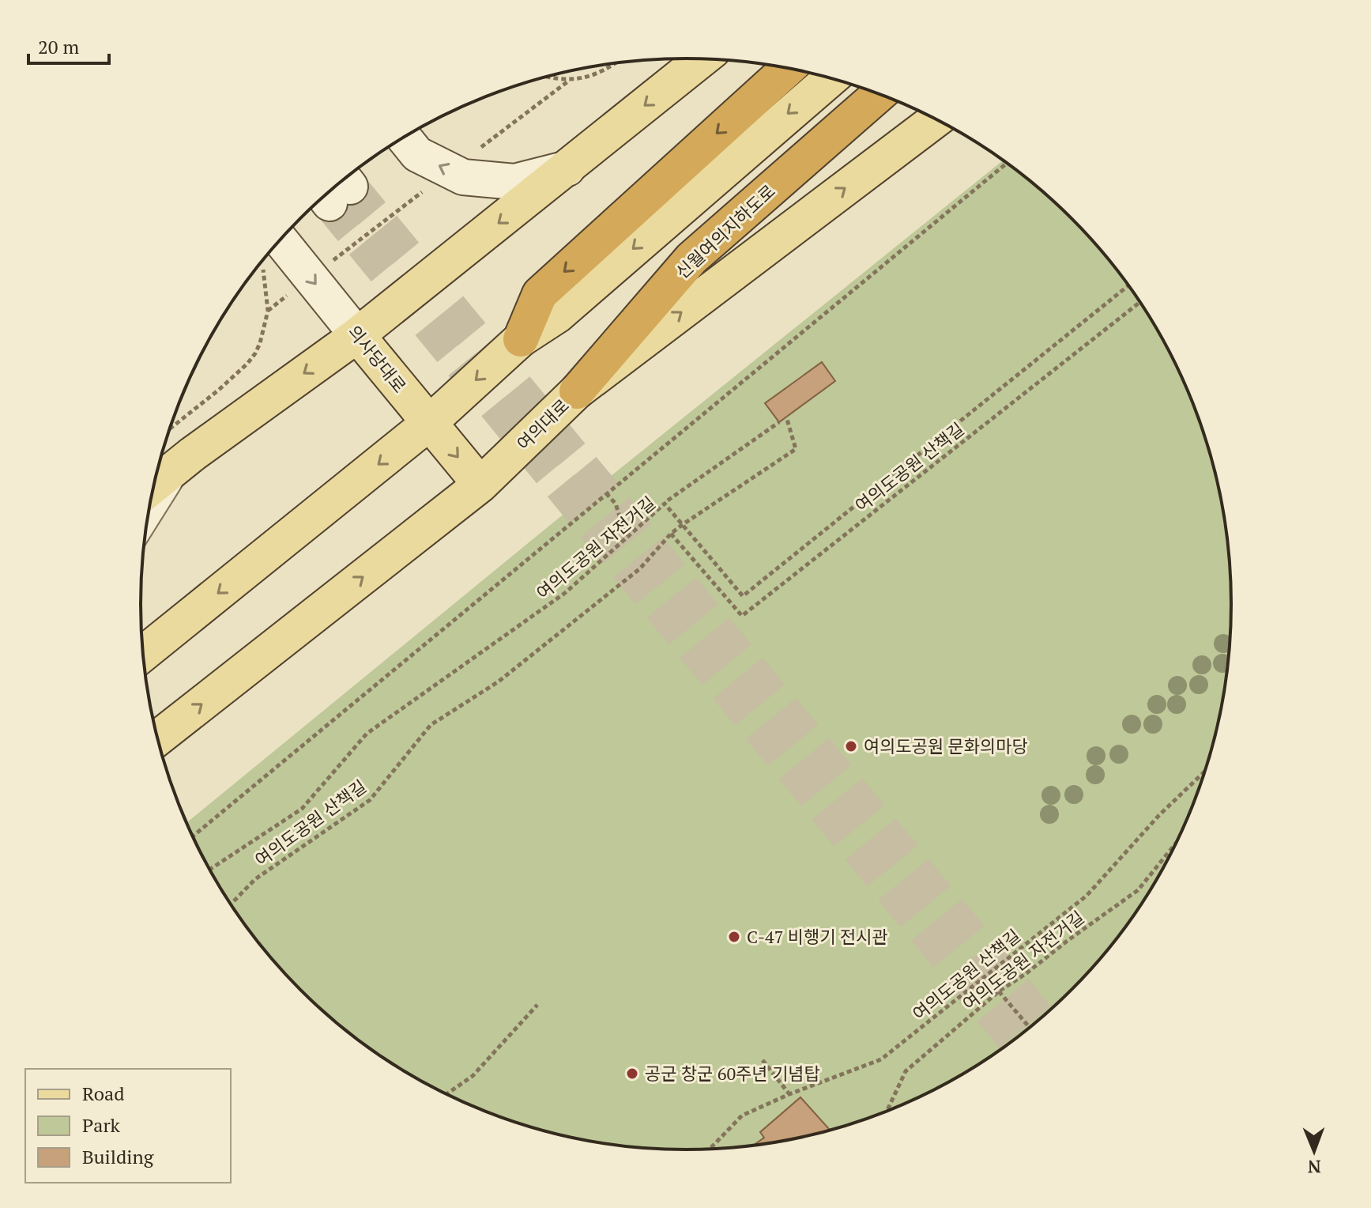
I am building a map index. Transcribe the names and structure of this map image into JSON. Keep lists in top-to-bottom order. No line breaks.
{"streets":{"highway":["신월여의지하도로"],"main road":["의사당대로","여의대로"],"path":["여의도공원 산책길","여의도공원 자전거길"]},"crossings":[["신월여의지하도로","여의대로"],["의사당대로","여의대로"],["여의도공원 산책길","여의도공원 자전거길"]],"one_way":["의사당대로"],"places":["여의도공원 문화의마당","C-47 비행기 전시관","공군 창군 60주년 기념탑"],"legend":["Road","Park","Building"],"scale_bar":"20 m","north":"bottom"}
